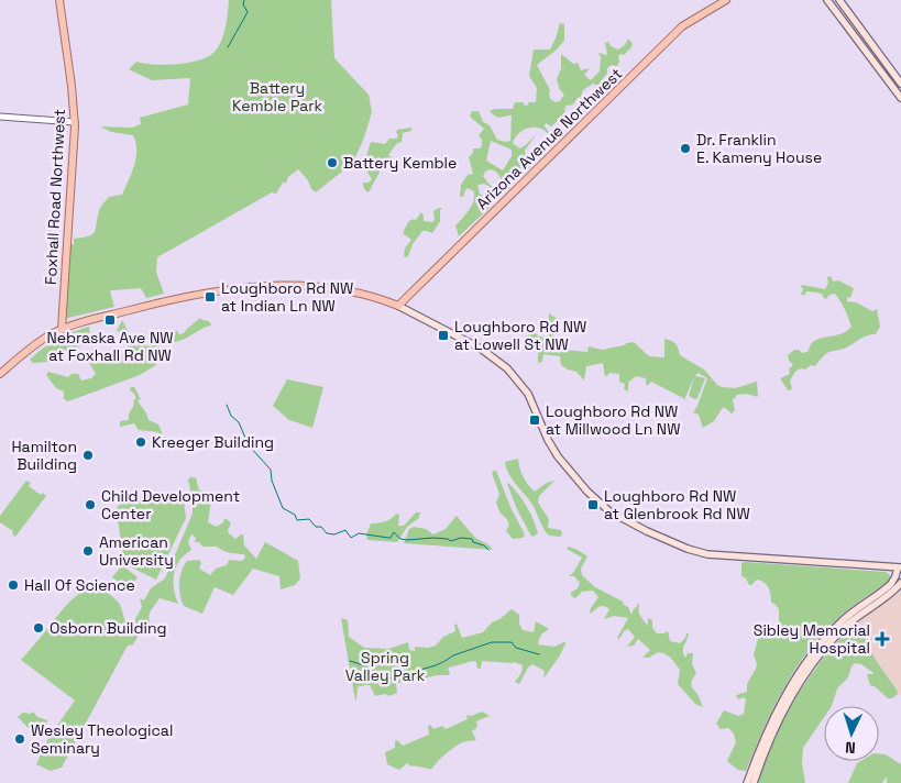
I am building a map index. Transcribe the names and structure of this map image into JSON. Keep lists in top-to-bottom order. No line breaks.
{"streets":{"main road":["Arizona Avenue Northwest","Foxhall Road Northwest"]},"parks":["Battery Kemble Park","Spring Valley Park"],"places":{"other":["Dr. Franklin E. Kameny House","Battery Kemble","Kreeger Building","Hamilton Building","Child Development Center","American University","Hall Of Science","Osborn Building","Wesley Theological Seminary"],"transit":["Loughboro Rd NW at Indian Ln NW","Nebraska Ave NW at Foxhall Rd NW","Loughboro Rd NW at Lowell St NW","Loughboro Rd NW at Millwood Ln NW","Loughboro Rd NW at Glenbrook Rd NW"],"health":["Sibley Memorial Hospital"]},"north":"bottom"}
